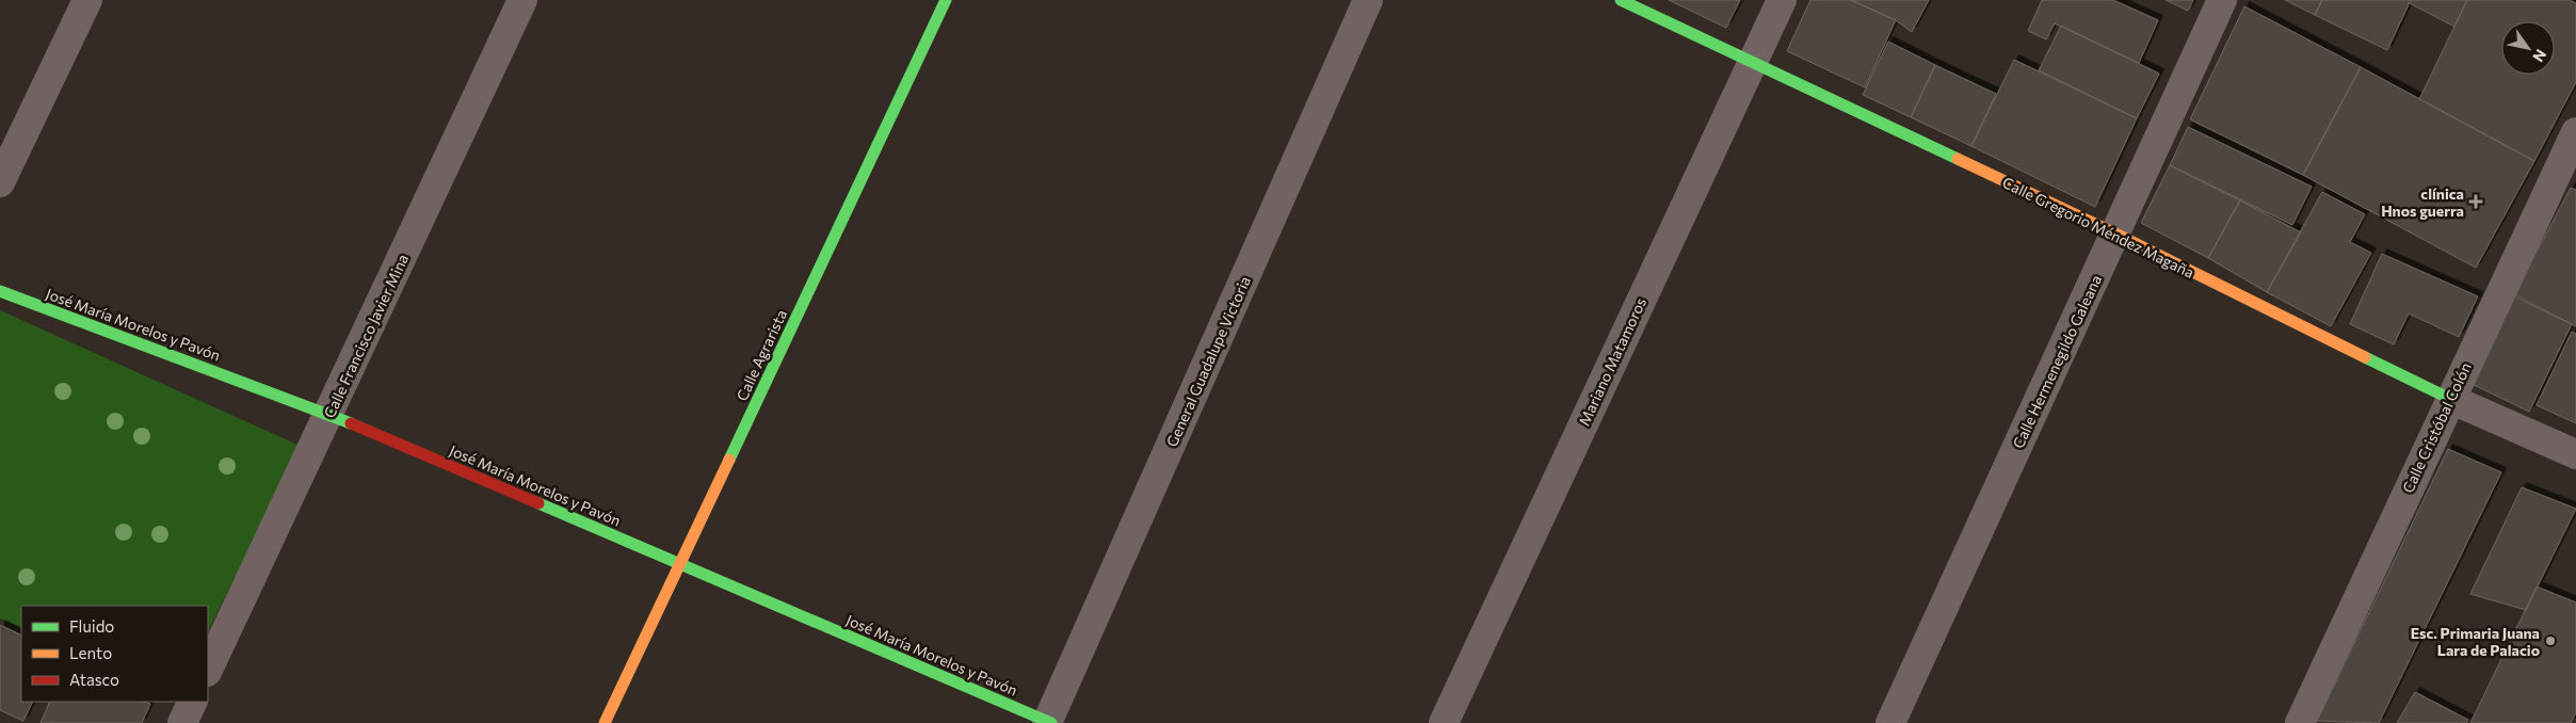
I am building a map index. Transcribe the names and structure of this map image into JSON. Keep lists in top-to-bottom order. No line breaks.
{"streets":{"street":["Calle Gregorio Méndez Magaña","José María Morelos y Pavón","Calle Francisco Javier Mina","Calle Agrarista","General Guadalupe Victoria","Mariano Matamoros","Calle Hermenegildo Galeana","Calle Cristóbal Colón"]},"crossings":[["Calle Gregorio Méndez Magaña","Mariano Matamoros"],["Calle Gregorio Méndez Magaña","Calle Hermenegildo Galeana"],["Calle Gregorio Méndez Magaña","Calle Cristóbal Colón"],["José María Morelos y Pavón","Calle Francisco Javier Mina"],["José María Morelos y Pavón","Calle Agrarista"],["José María Morelos y Pavón","General Guadalupe Victoria"]],"places":{"health":["clínica Hnos guerra"],"other":["Esc. Primaria Juana Lara de Palacio"]},"legend":["Fluido","Lento","Atasco"],"north":"bottom right"}
